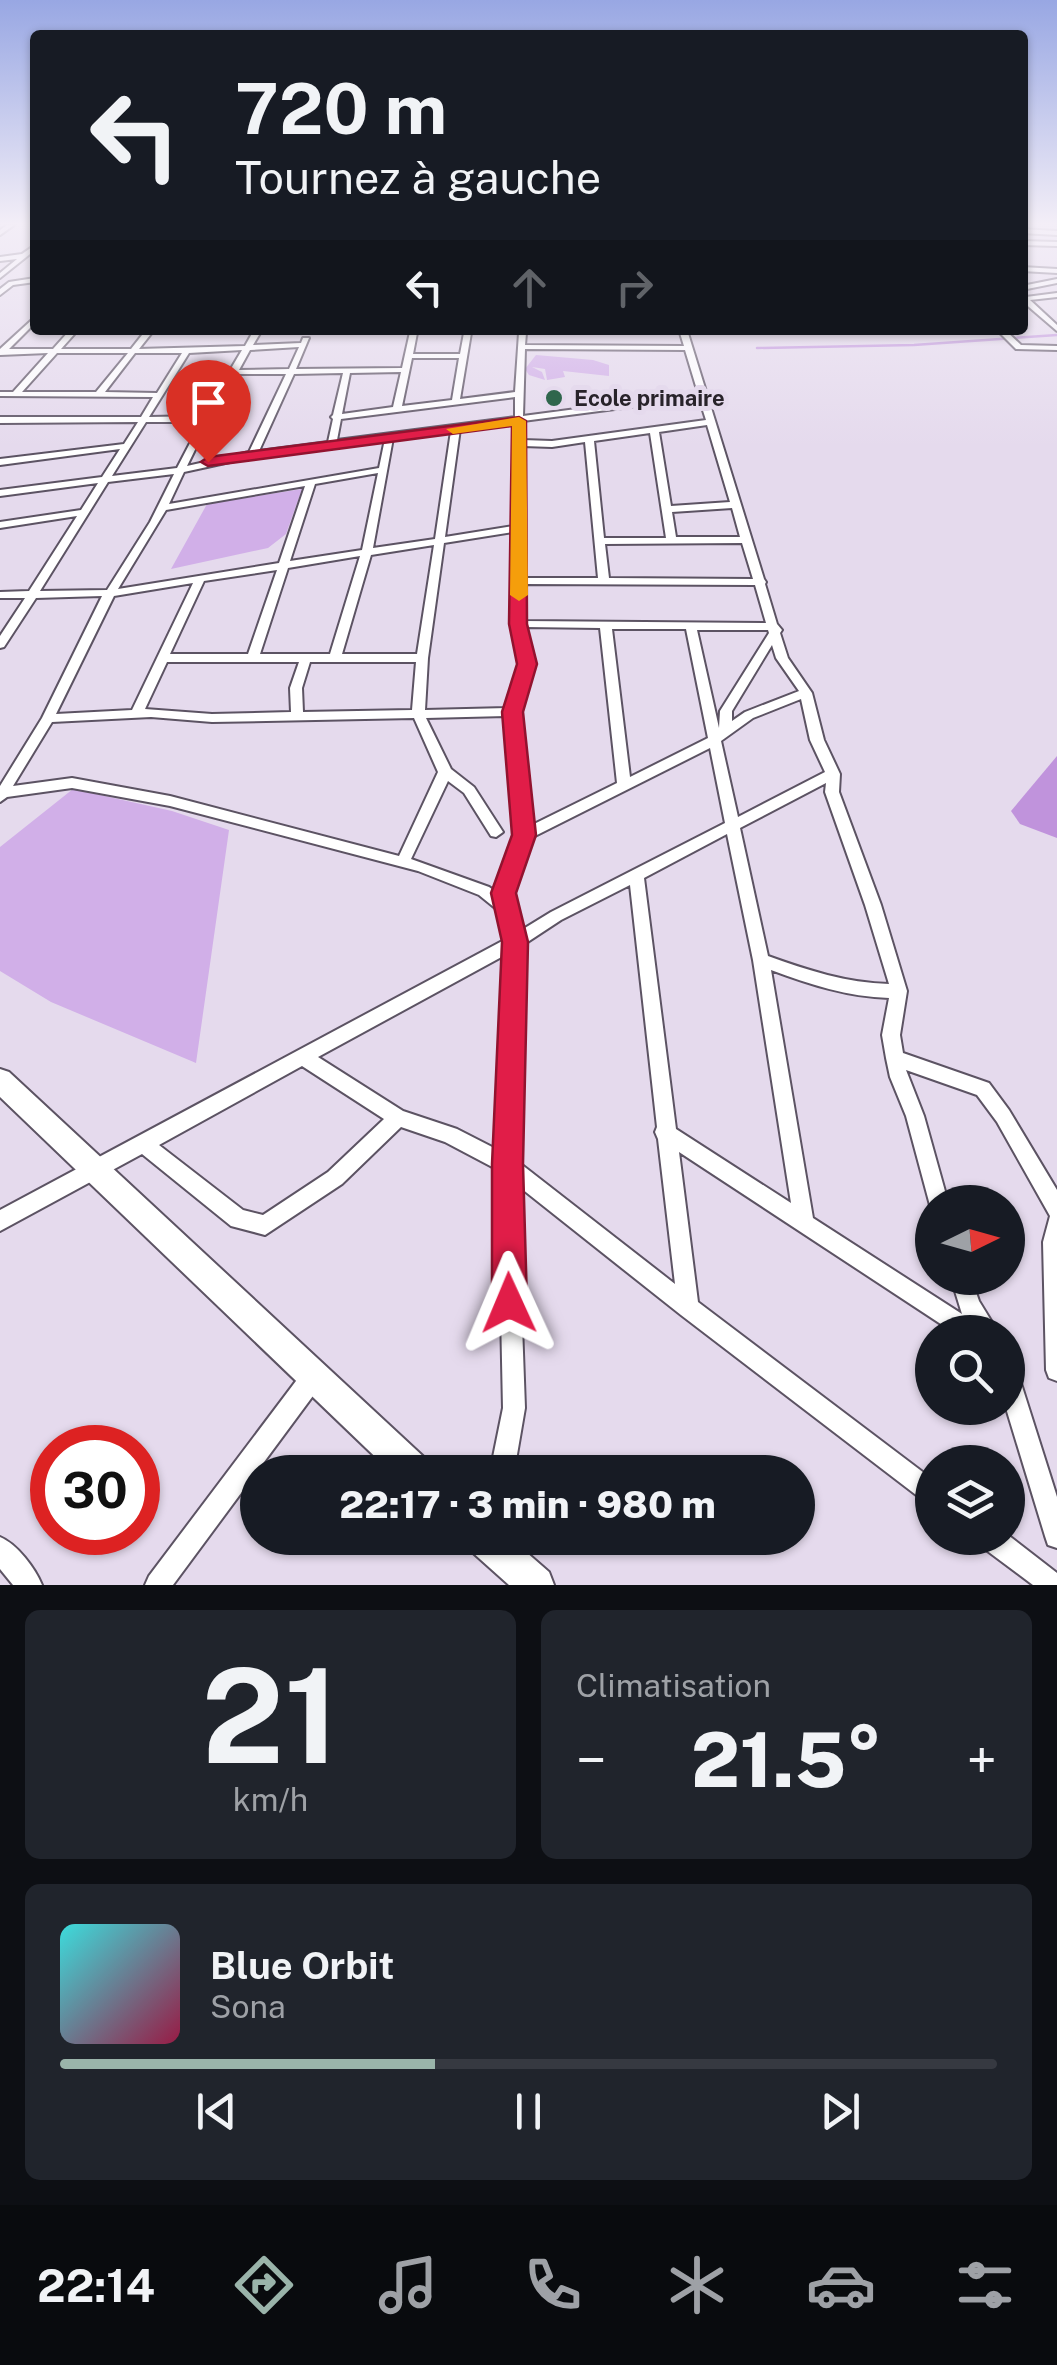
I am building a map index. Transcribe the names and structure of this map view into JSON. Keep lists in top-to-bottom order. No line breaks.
{"places":["Ecole primaire"],"north":"right","page":{"turn":["720 m","Tournez à gauche"],"limit":"30","trip":"22:17 · 3 min · 980 m","tile":[["21","km/h"],"Climatisation"],"heat":["−","21.5°","+"],"song":["Blue Orbit","Sona"],"tabs":"22:14"}}
